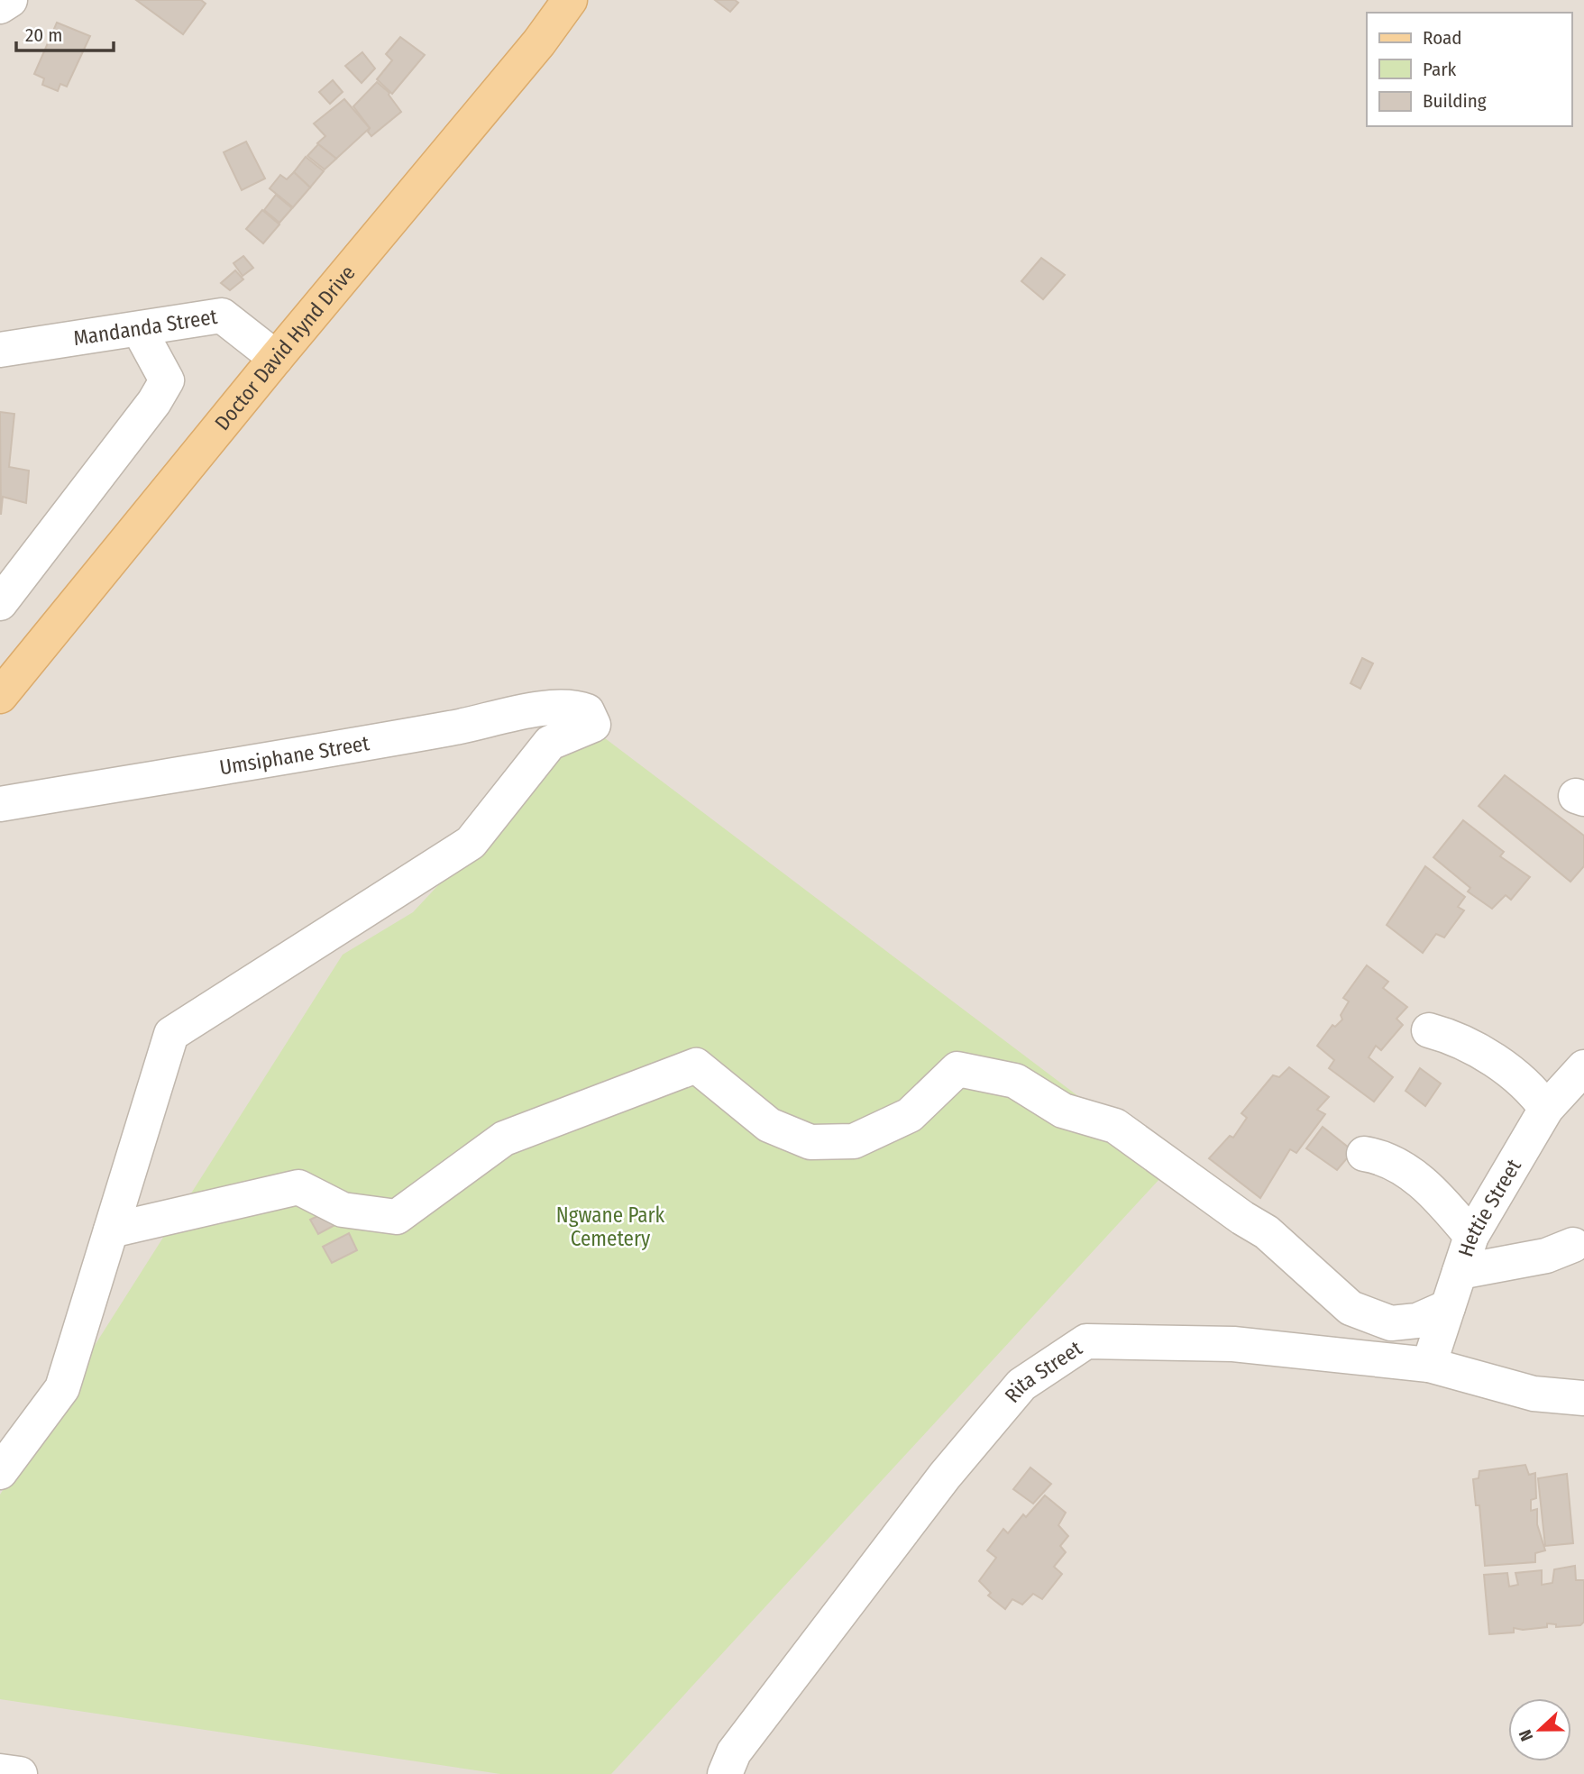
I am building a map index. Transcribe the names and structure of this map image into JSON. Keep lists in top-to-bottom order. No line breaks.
{"streets":{"main road":["Doctor David Hynd Drive"],"street":["Mandanda Street","Umsiphane Street","Hettie Street","Rita Street"]},"crossings":[["Mandanda Street","Doctor David Hynd Drive"],["Hettie Street","Rita Street"]],"parks":["Ngwane Park Cemetery"],"legend":["Road","Park","Building"],"scale_bar":"20 m","north":"left"}
